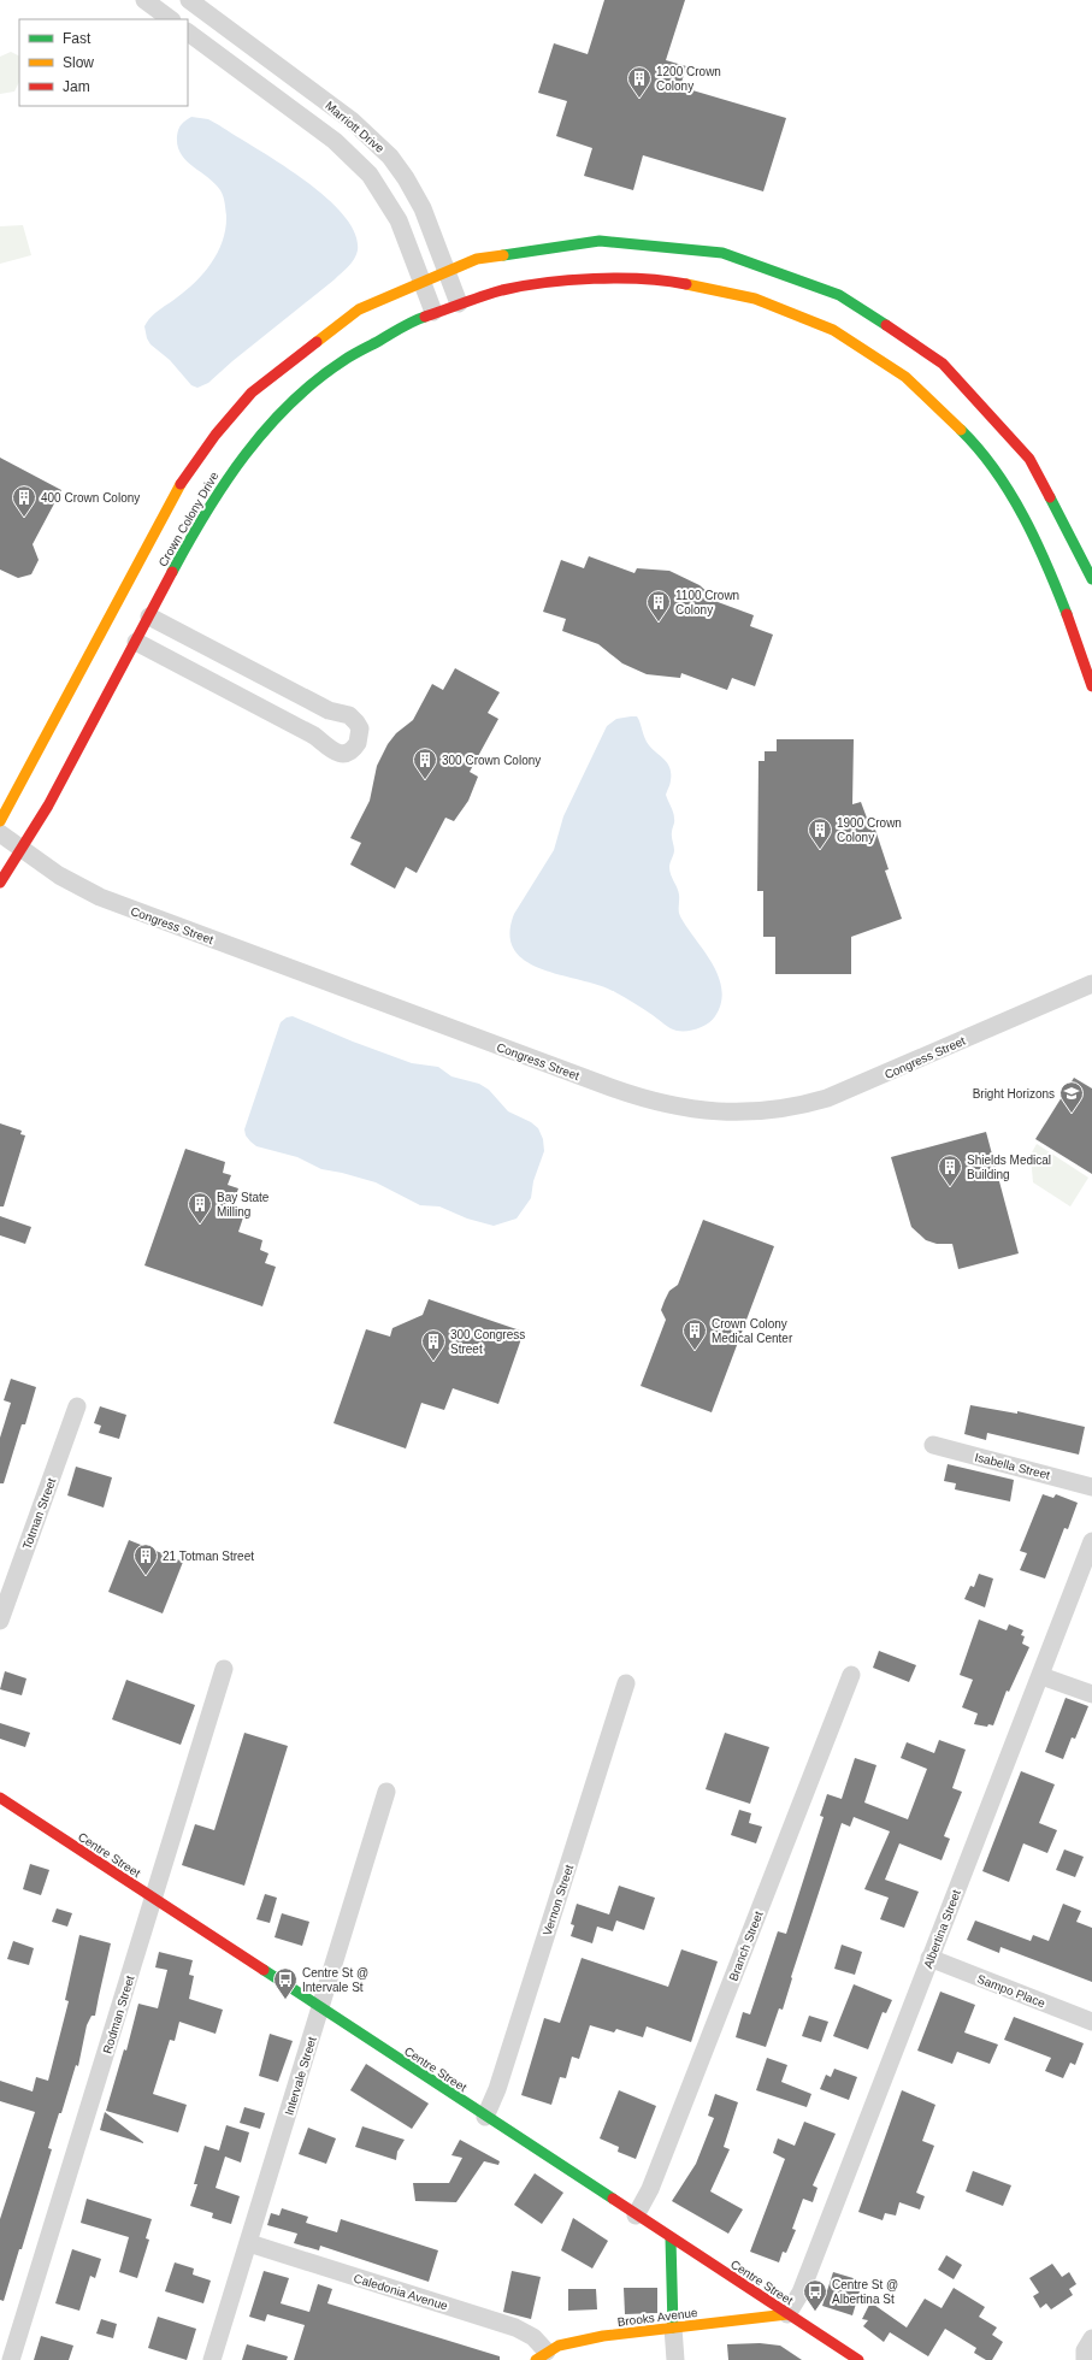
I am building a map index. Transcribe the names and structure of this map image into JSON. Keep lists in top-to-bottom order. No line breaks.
{"streets":{"street":["Marriott Drive","Crown Colony Drive","Congress Street","Isabella Street","Totman Street","Centre Street","Vernon Street","Albertina Street","Branch Street","Sampo Place","Rodman Street","Intervale Street","Caledonia Avenue","Brooks Avenue"]},"crossings":[["Marriott Drive","Crown Colony Drive"],["Crown Colony Drive","Congress Street"],["Centre Street","Vernon Street"],["Centre Street","Albertina Street"],["Centre Street","Branch Street"],["Centre Street","Rodman Street"],["Centre Street","Intervale Street"],["Centre Street","Brooks Avenue"],["Albertina Street","Sampo Place"],["Albertina Street","Brooks Avenue"],["Intervale Street","Caledonia Avenue"],["Caledonia Avenue","Brooks Avenue"]],"places":{"building":["1200 Crown Colony","400 Crown Colony","1100 Crown Colony","300 Crown Colony","1900 Crown Colony","Shields Medical Building","Bay State Milling","Crown Colony Medical Center","300 Congress Street","21 Totman Street"],"school or university":["Bright Horizons"],"bus stop":["Centre St @ Intervale St","Centre St @ Albertina St"]},"legend":["Fast","Slow","Jam"]}
